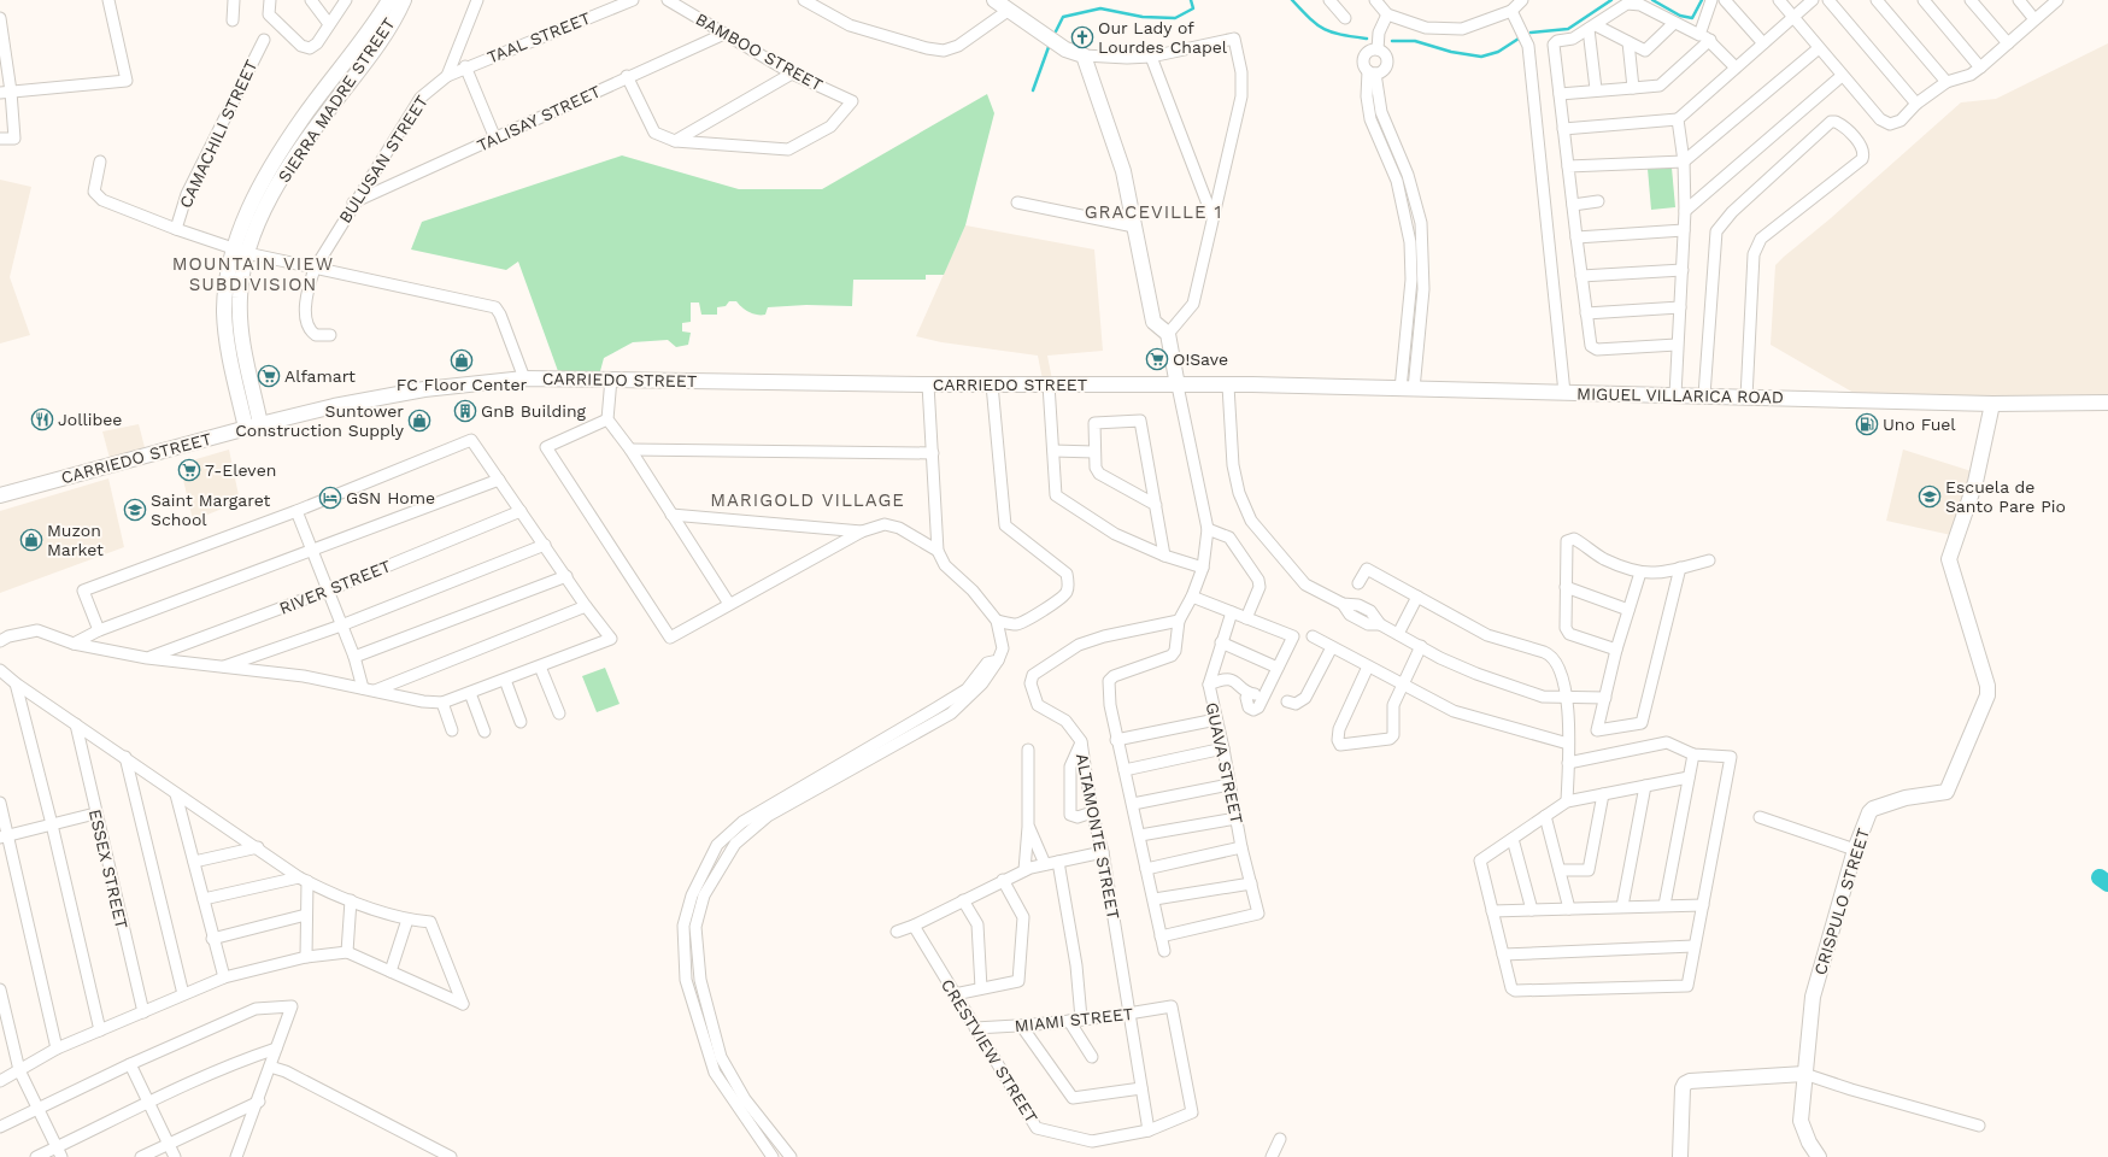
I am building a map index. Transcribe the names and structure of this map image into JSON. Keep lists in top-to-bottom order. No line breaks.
{"streets":{"main road":["SIERRA MADRE STREET","CARRIEDO STREET","MIGUEL VILLARICA ROAD","CRISPULO STREET"],"street":["TAAL STREET","BAMBOO STREET","TALISAY STREET","CAMACHILI STREET","BULUSAN STREET","RIVER STREET","GUAVA STREET","ALTAMONTE STREET","ESSEX STREET","MIAMI STREET","CRESTVIEW STREET"]},"crossings":[["TAAL STREET","BULUSAN STREET"],["BAMBOO STREET","TALISAY STREET"],["SIERRA MADRE STREET","CAMACHILI STREET"],["SIERRA MADRE STREET","CARRIEDO STREET"],["TALISAY STREET","BULUSAN STREET"],["CAMACHILI STREET","BULUSAN STREET"],["CAMACHILI STREET","CARRIEDO STREET"],["CARRIEDO STREET","MIGUEL VILLARICA ROAD"],["MIGUEL VILLARICA ROAD","CRISPULO STREET"],["ALTAMONTE STREET","MIAMI STREET"],["ALTAMONTE STREET","CRESTVIEW STREET"],["MIAMI STREET","CRESTVIEW STREET"]],"districts":["GRACEVILLE 1","MOUNTAIN VIEW SUBDIVISION","MARIGOLD VILLAGE"],"places":{"church":["Our Lady of Lourdes Chapel"],"supermarket":["O!Save","Alfamart","7-Eleven"],"shop":["FC Floor Center","Suntower Construction Supply","Muzon Market"],"building":["GnB Building"],"restaurant":["Jollibee"],"fuel station":["Uno Fuel"],"school or university":["Escuela de Santo Pare Pio","Saint Margaret School"],"hotel":["GSN Home"]}}
